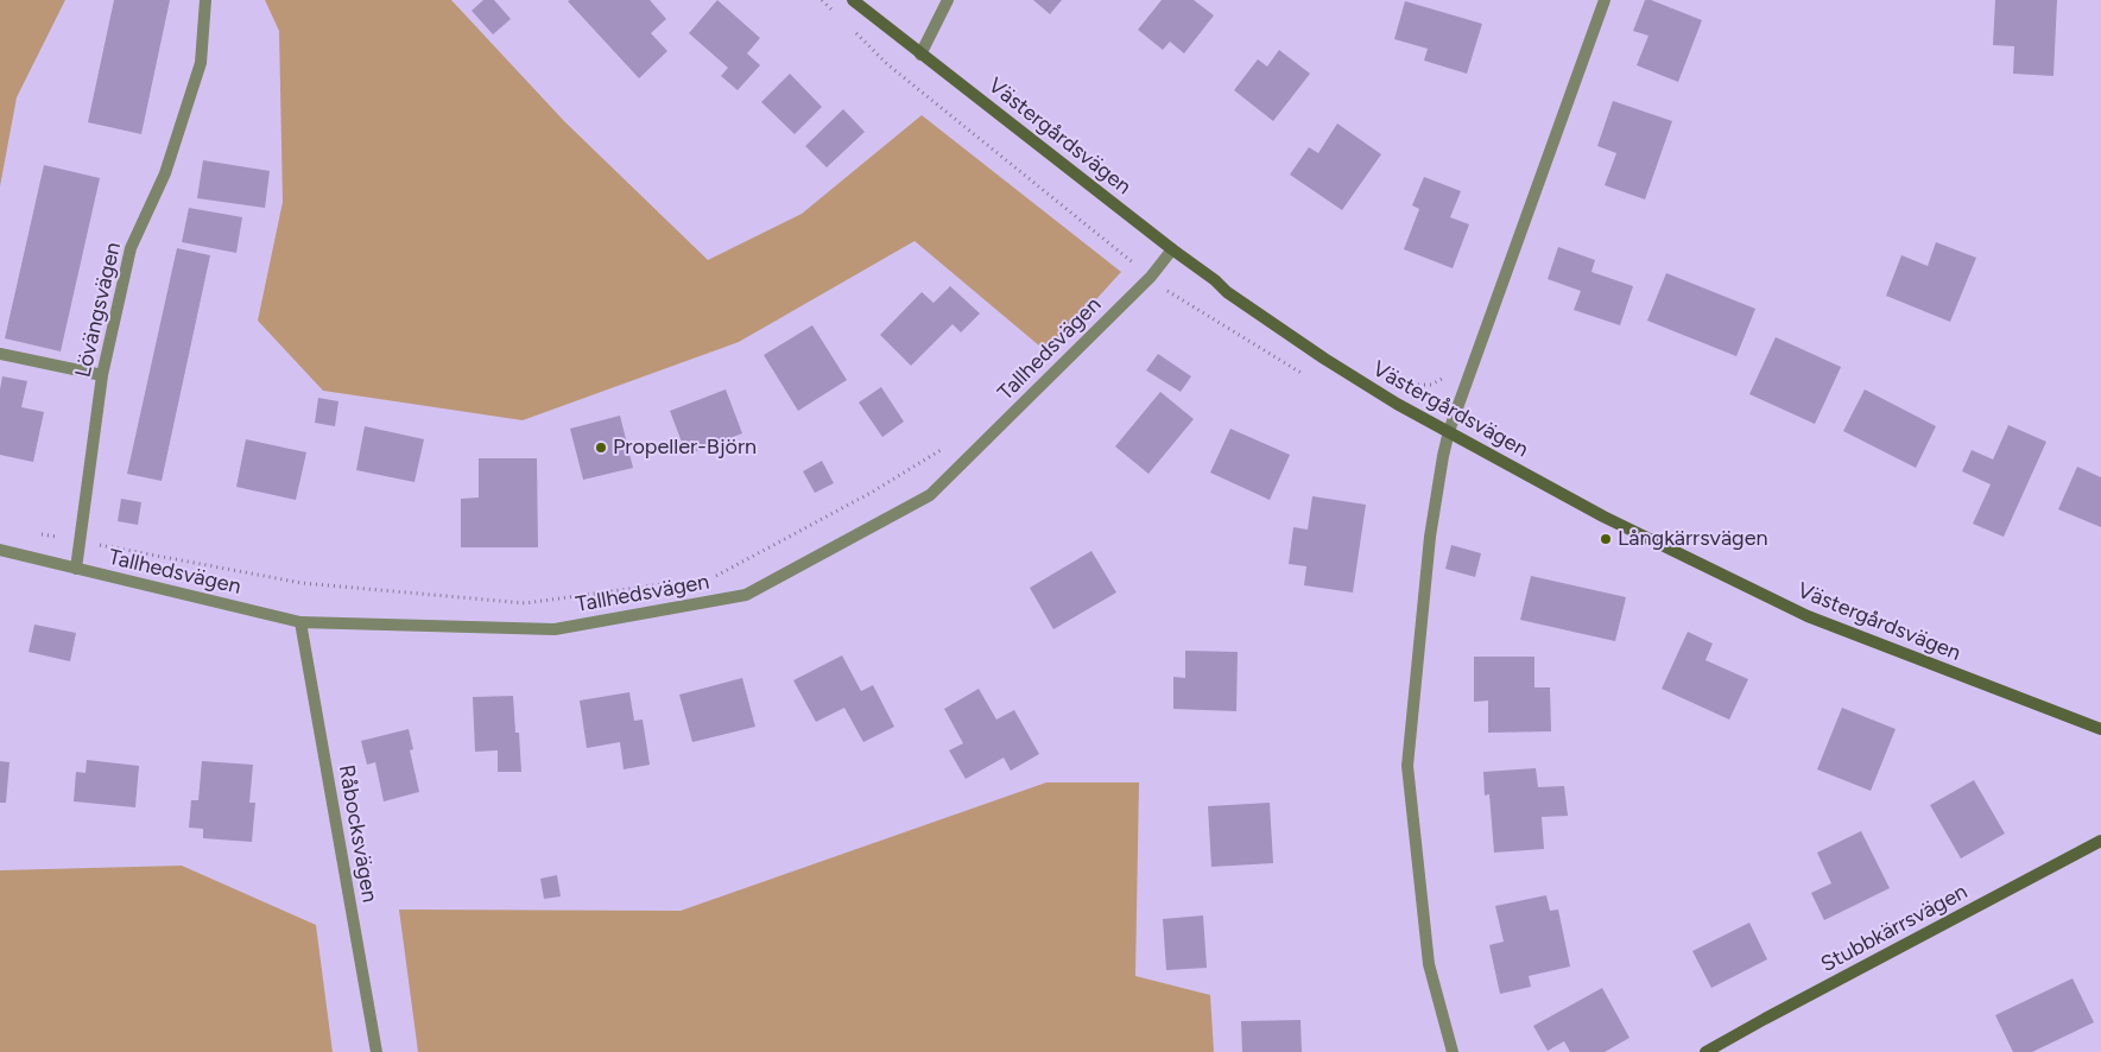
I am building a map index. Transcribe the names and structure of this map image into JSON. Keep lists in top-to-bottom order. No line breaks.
{"streets":{"street":["Västergårdsvägen","Lövängsvägen","Tallhedsvägen","Råbocksvägen","Stubbkärrsvägen"]},"crossings":[["Västergårdsvägen","Tallhedsvägen"],["Lövängsvägen","Tallhedsvägen"],["Tallhedsvägen","Råbocksvägen"]],"places":["Propeller-Björn","Långkärrsvägen"]}
